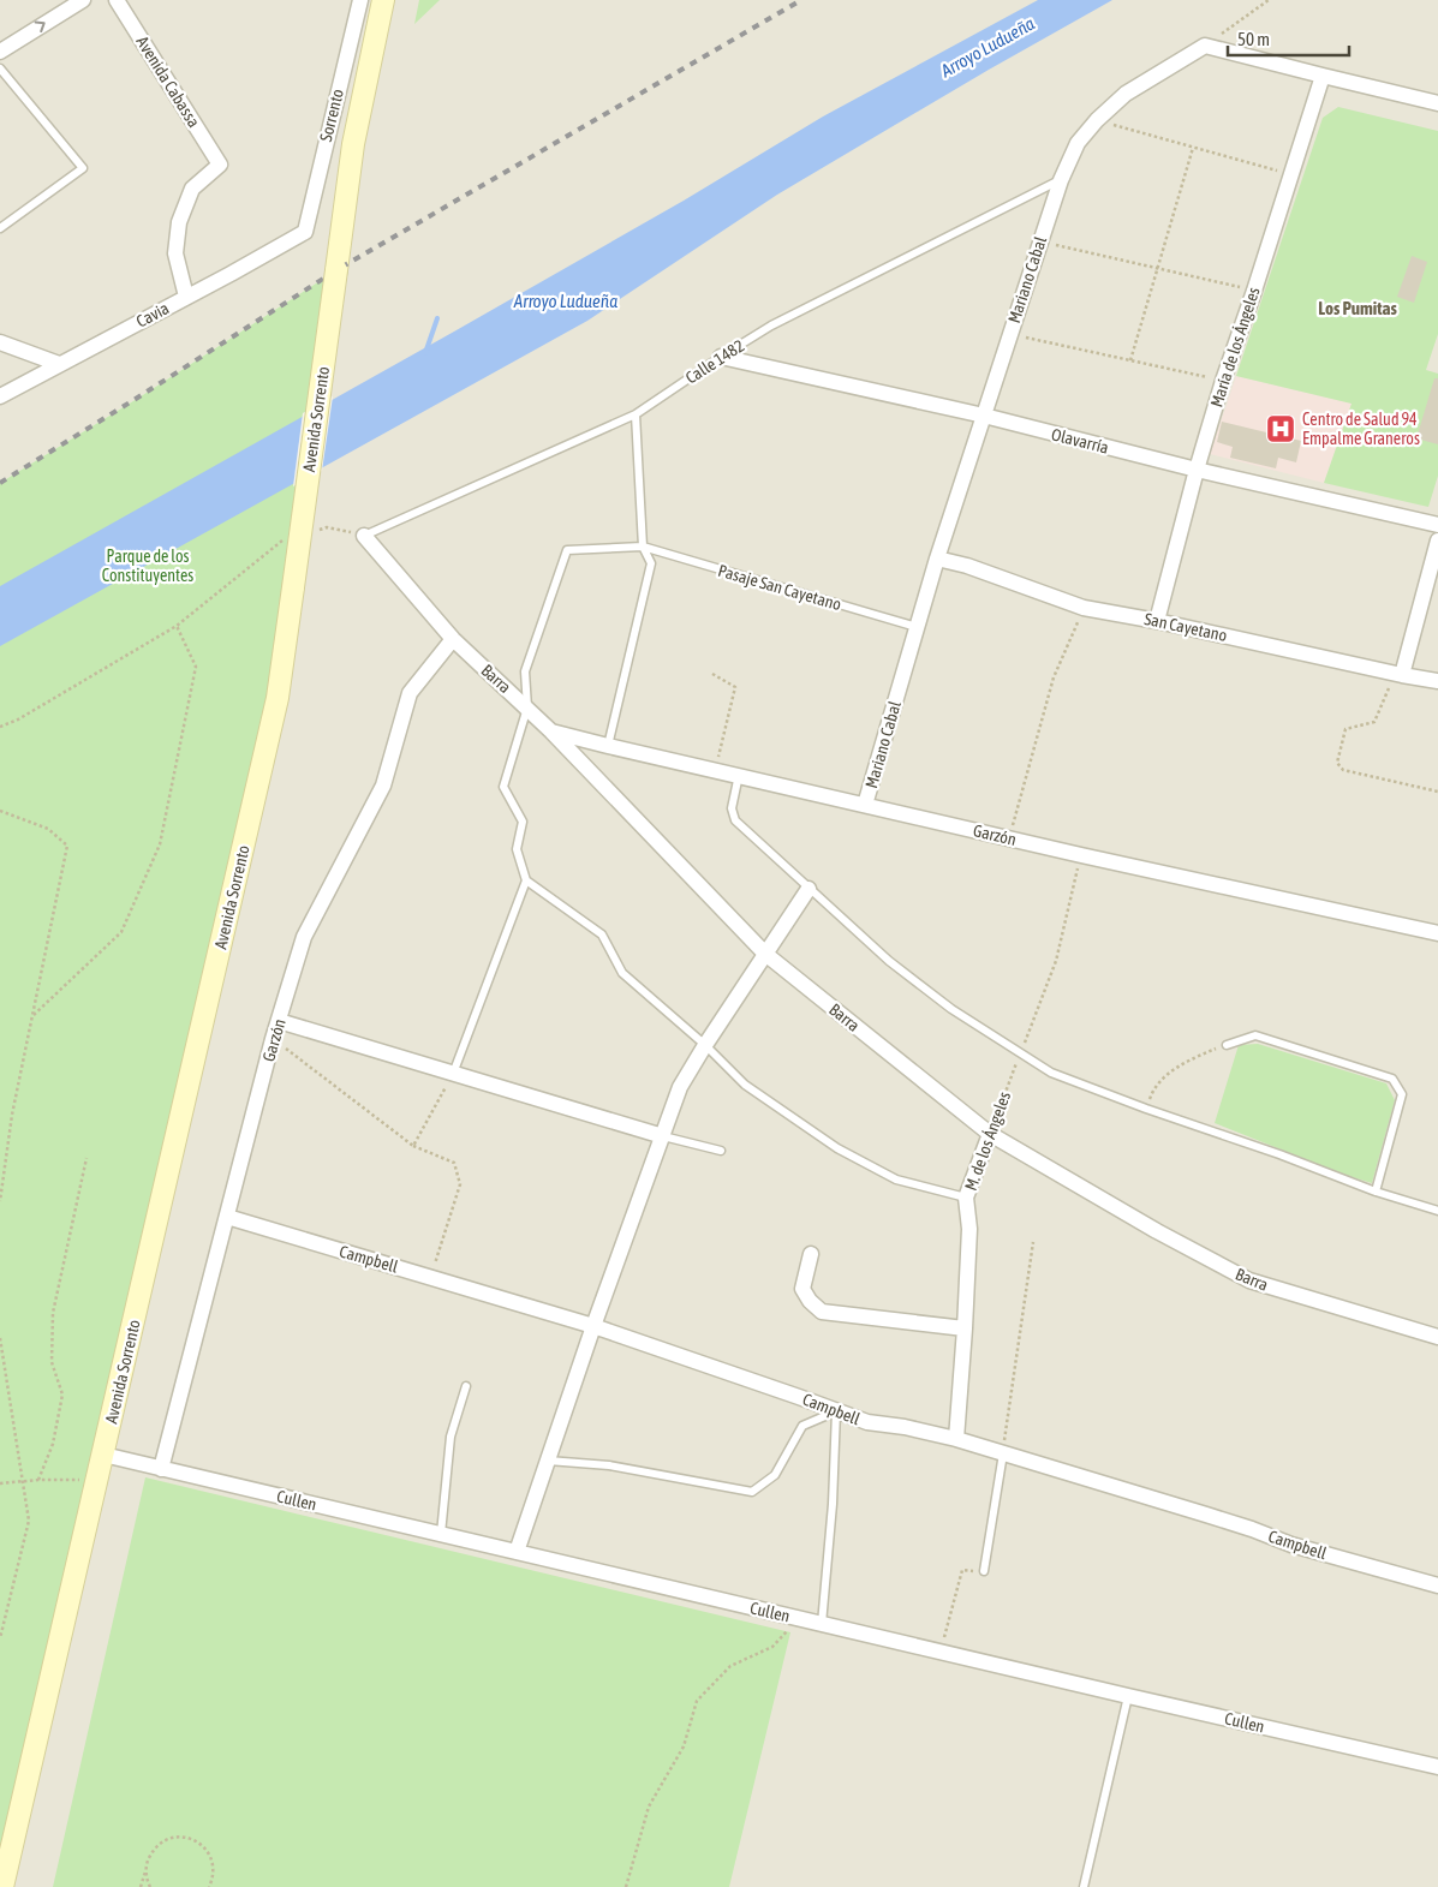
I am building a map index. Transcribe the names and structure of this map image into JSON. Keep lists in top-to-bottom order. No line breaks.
{"streets":{"main road":["Avenida Sorrento"],"street":["Avenida Cabassa","Sorrento","Mariano Cabal","Cavia","María de los Ángeles","Olavarría","San Cayetano","Barra","Garzón","M. de los Ángeles","Campbell","Cullen"],"lane":["Calle 1482","Pasaje San Cayetano"]},"crossings":[["Avenida Cabassa","Cavia"],["Sorrento","Cavia"],["Mariano Cabal","Calle 1482"],["Mariano Cabal","Olavarría"],["Mariano Cabal","Pasaje San Cayetano"],["Mariano Cabal","San Cayetano"],["Mariano Cabal","Garzón"],["María de los Ángeles","Olavarría"],["María de los Ángeles","San Cayetano"],["Calle 1482","Olavarría"],["Calle 1482","Barra"],["Avenida Sorrento","Cullen"],["Pasaje San Cayetano","Barra"],["Barra","Garzón"],["Barra","M. de los Ángeles"],["Garzón","M. de los Ángeles"],["Garzón","Campbell"],["Garzón","Cullen"],["M. de los Ángeles","Campbell"]],"districts":["Los Pumitas"],"water":["Arroyo Ludueña"],"parks":["Parque de los Constituyentes"],"places":{"hospital":["Centro de Salud 94 Empalme Graneros"]},"scale_bar":"50 m"}
